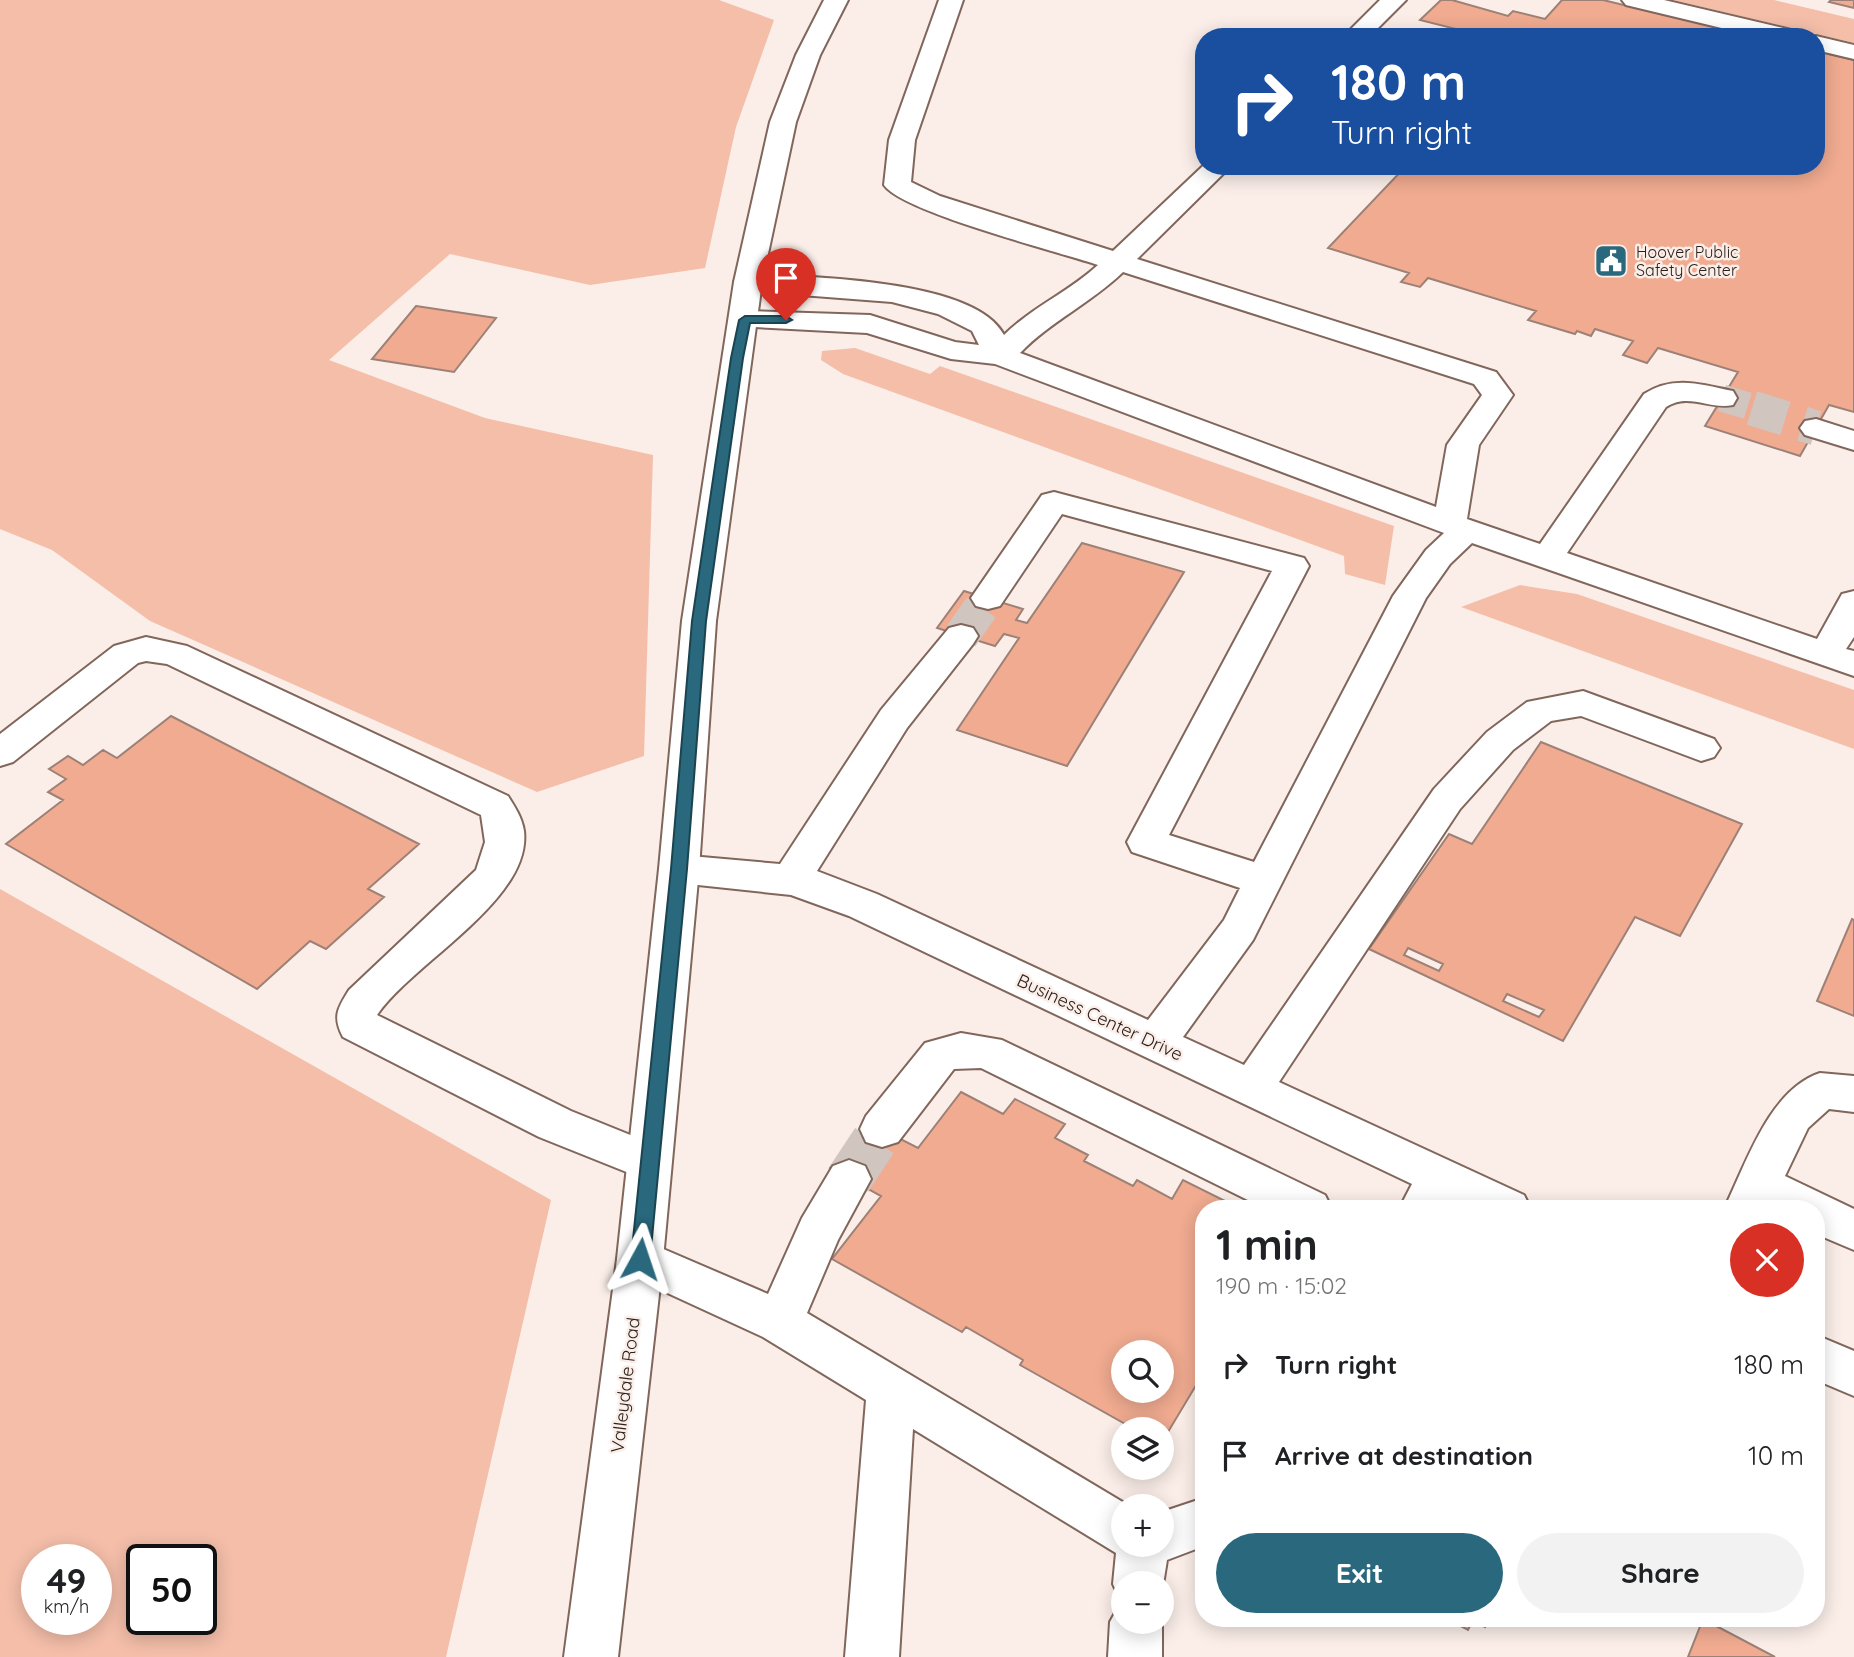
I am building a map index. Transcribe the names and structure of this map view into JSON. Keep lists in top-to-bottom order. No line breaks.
{"streets":{"main road":["Business Center Drive","Valleydale Road"]},"crossings":[["Business Center Drive","Valleydale Road"]],"places":{"public building":["Hoover Public Safety Center"]},"page":{"turn":["180 m","Turn right"],"heading":["1 min","190 m · 15:02"],"list":[{"name":"Turn right","value":"180 m"},{"name":"Arrive at destination","value":"10 m"}],"map_buttons":["+","−"],"buttons":["Exit","Share"],"speed":"49 km/h","limit":"50"}}
